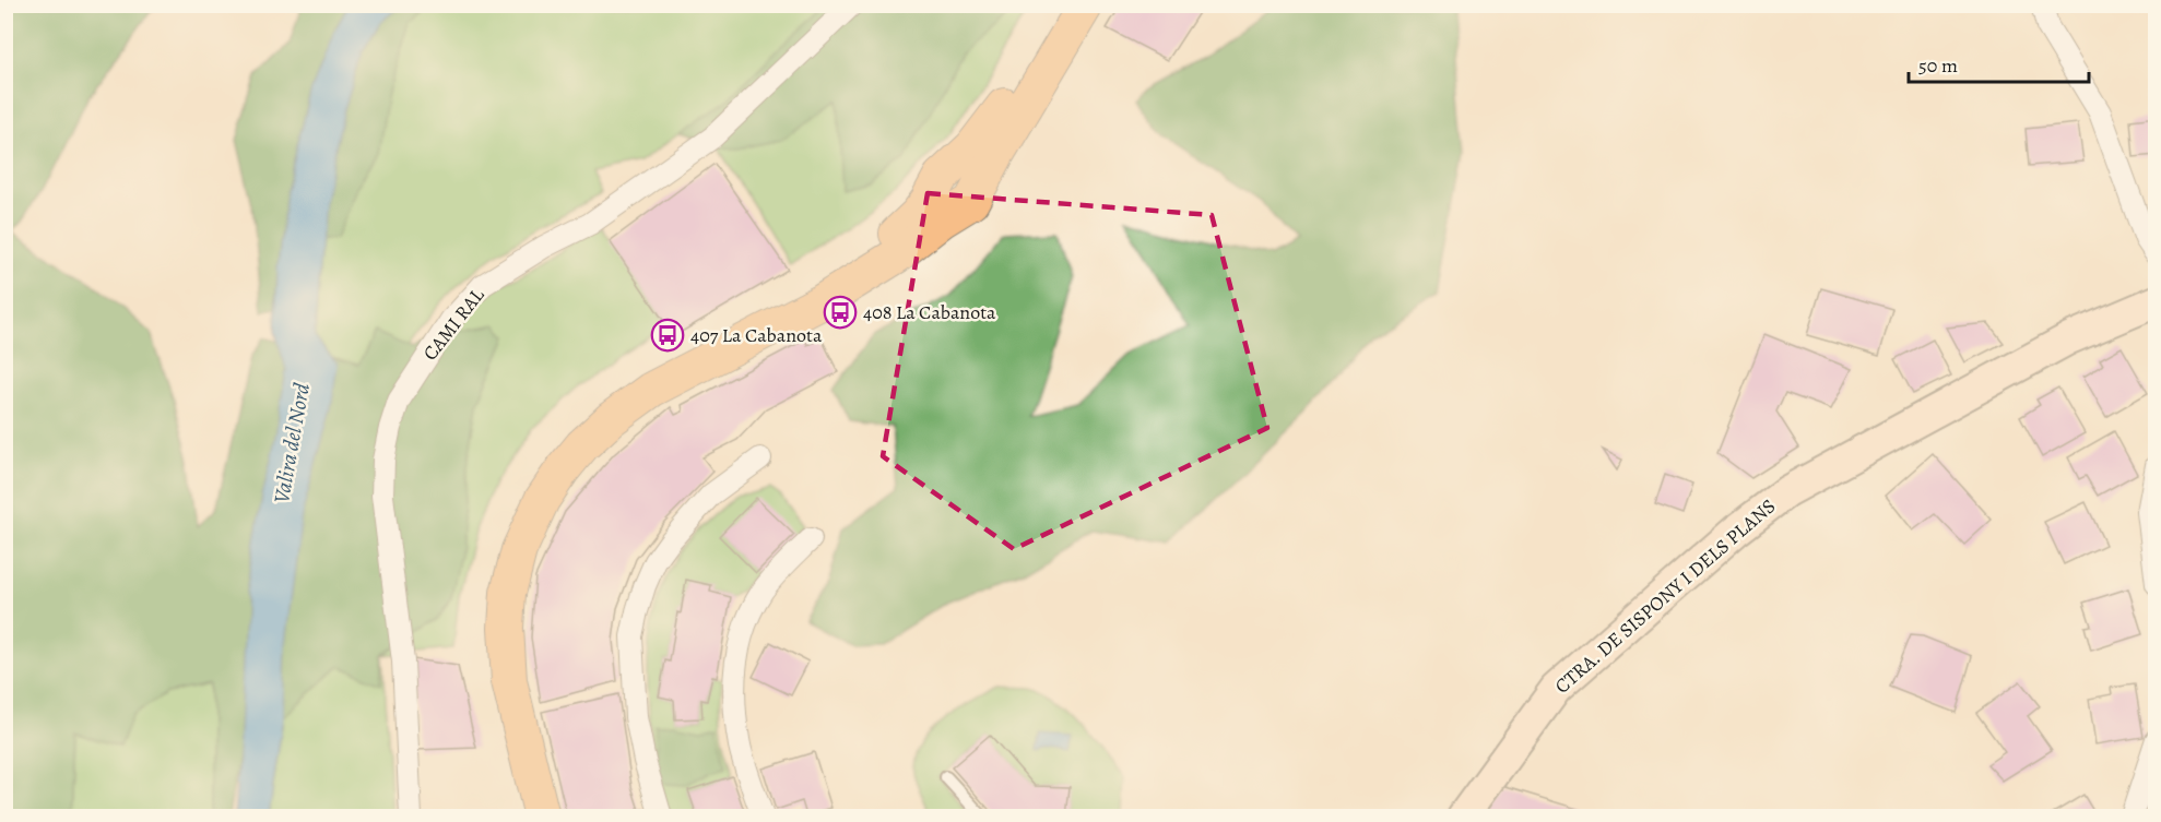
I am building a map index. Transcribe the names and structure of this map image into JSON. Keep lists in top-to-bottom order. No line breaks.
{"streets":{"main road":["CTRA. DE SISPONY I DELS PLANS"],"street":["CAMI RAL"]},"water":["Valira del Nord"],"places":{"bus stop":["408 La Cabanota","407 La Cabanota"]},"scale_bar":"50 m"}
